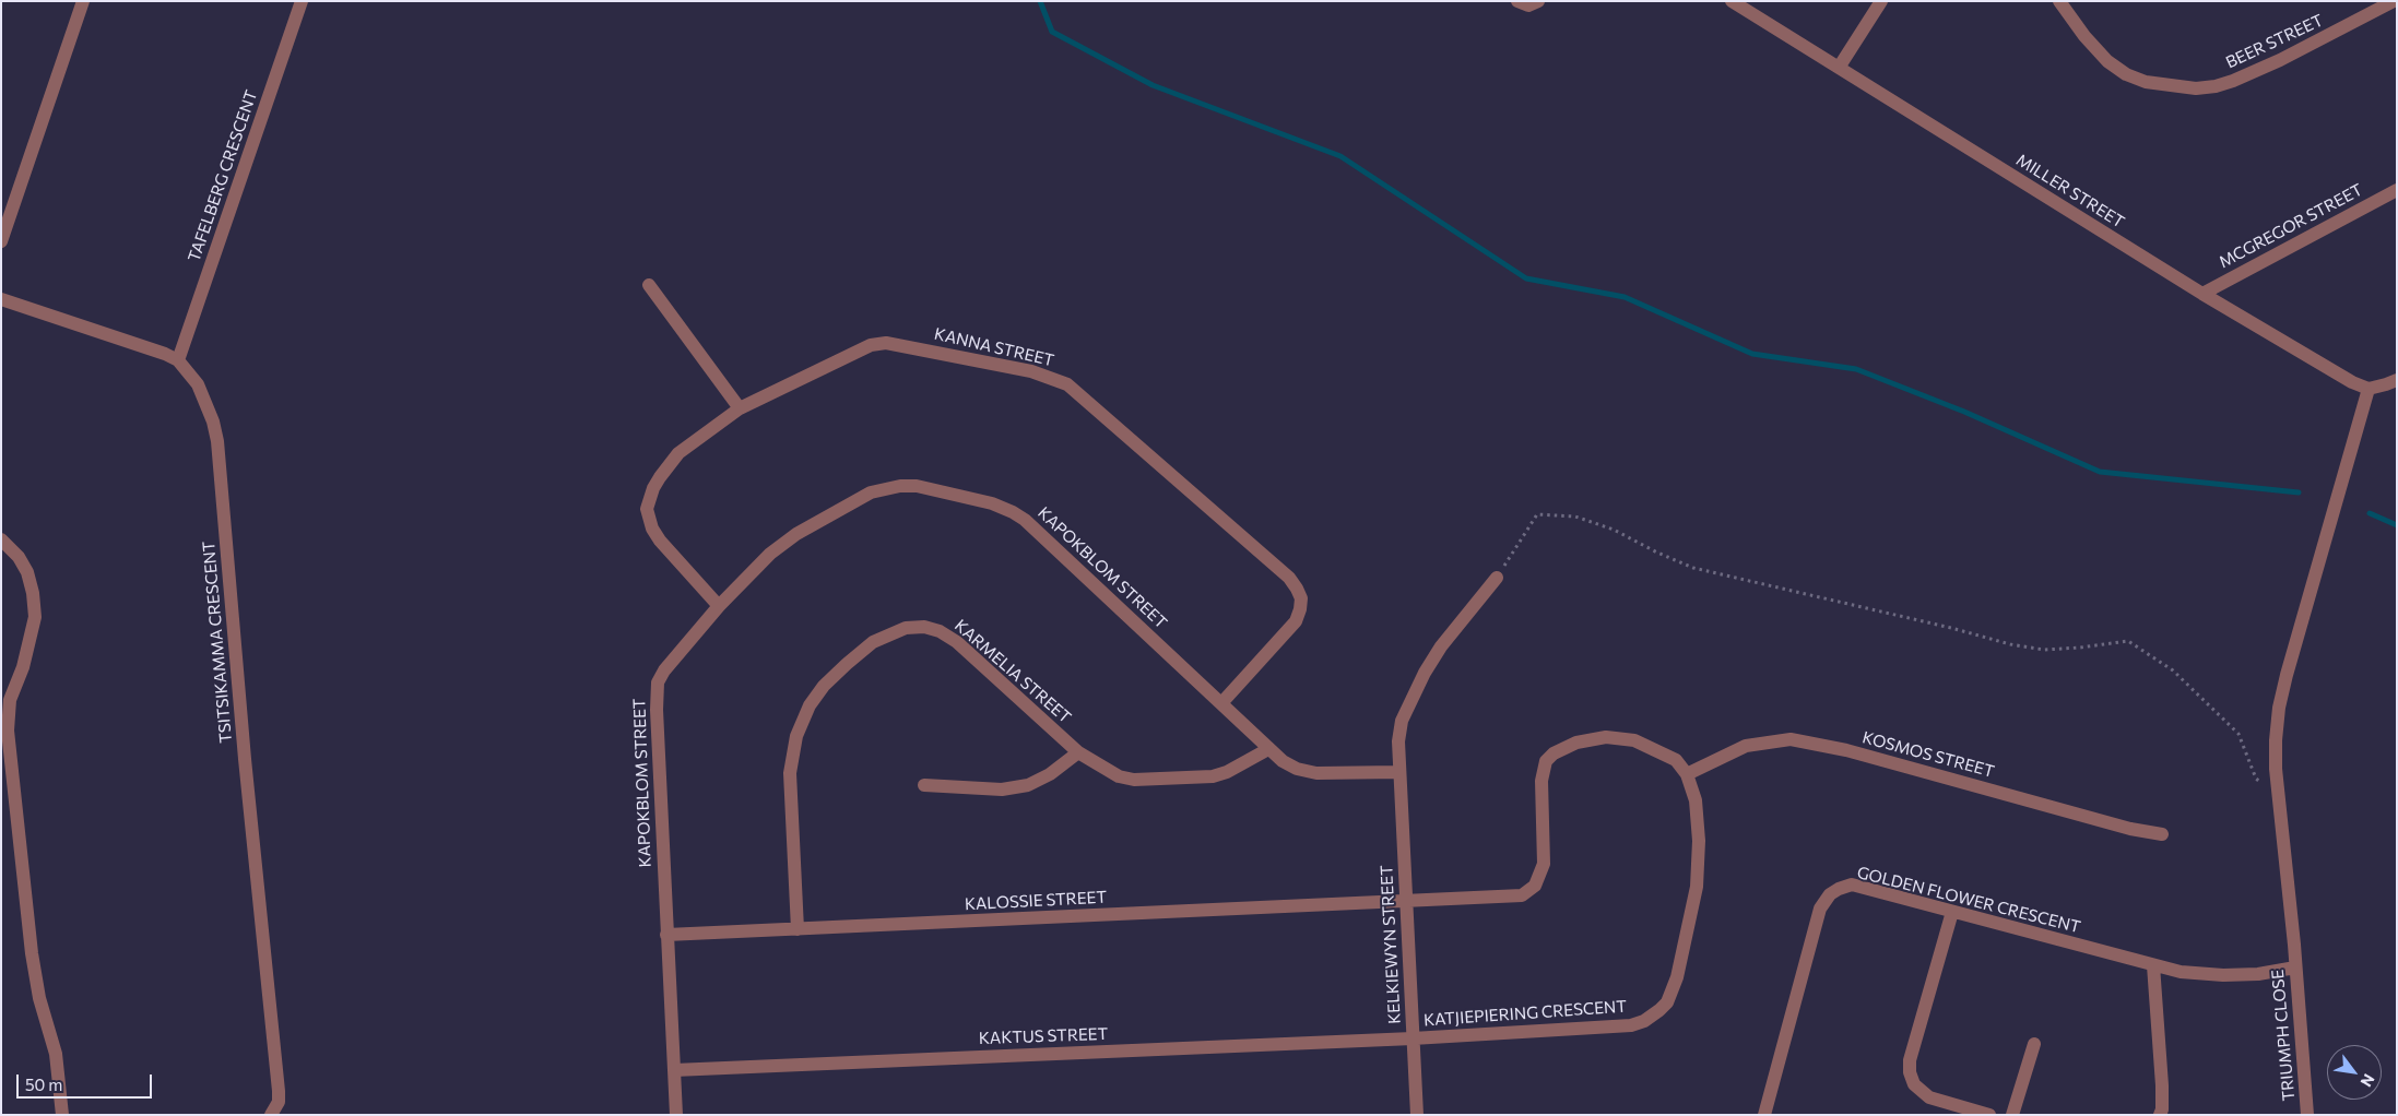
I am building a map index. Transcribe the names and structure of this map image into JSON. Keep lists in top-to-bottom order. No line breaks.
{"streets":{"street":["BEER STREET","TAFELBERG CRESCENT","MILLER STREET","MCGREGOR STREET","KANNA STREET","KAPOKBLOM STREET","TSITSIKAMMA CRESCENT","KARMELIA STREET","KOSMOS STREET","GOLDEN FLOWER CRESCENT","KALOSSIE STREET","KELKIEWYN STREET","KATJIEPIERING CRESCENT","TRIUMPH CLOSE","KAKTUS STREET"]},"crossings":[["TAFELBERG CRESCENT","TSITSIKAMMA CRESCENT"],["MILLER STREET","MCGREGOR STREET"],["MILLER STREET","TRIUMPH CLOSE"],["KANNA STREET","KAPOKBLOM STREET"],["KAPOKBLOM STREET","KARMELIA STREET"],["KAPOKBLOM STREET","KALOSSIE STREET"],["KAPOKBLOM STREET","KELKIEWYN STREET"],["KAPOKBLOM STREET","KAKTUS STREET"],["KARMELIA STREET","KALOSSIE STREET"],["KOSMOS STREET","KATJIEPIERING CRESCENT"],["GOLDEN FLOWER CRESCENT","TRIUMPH CLOSE"],["KALOSSIE STREET","KELKIEWYN STREET"],["KALOSSIE STREET","KATJIEPIERING CRESCENT"],["KELKIEWYN STREET","KATJIEPIERING CRESCENT"],["KELKIEWYN STREET","KAKTUS STREET"],["KATJIEPIERING CRESCENT","KAKTUS STREET"]],"scale_bar":"50 m","north":"bottom right"}
